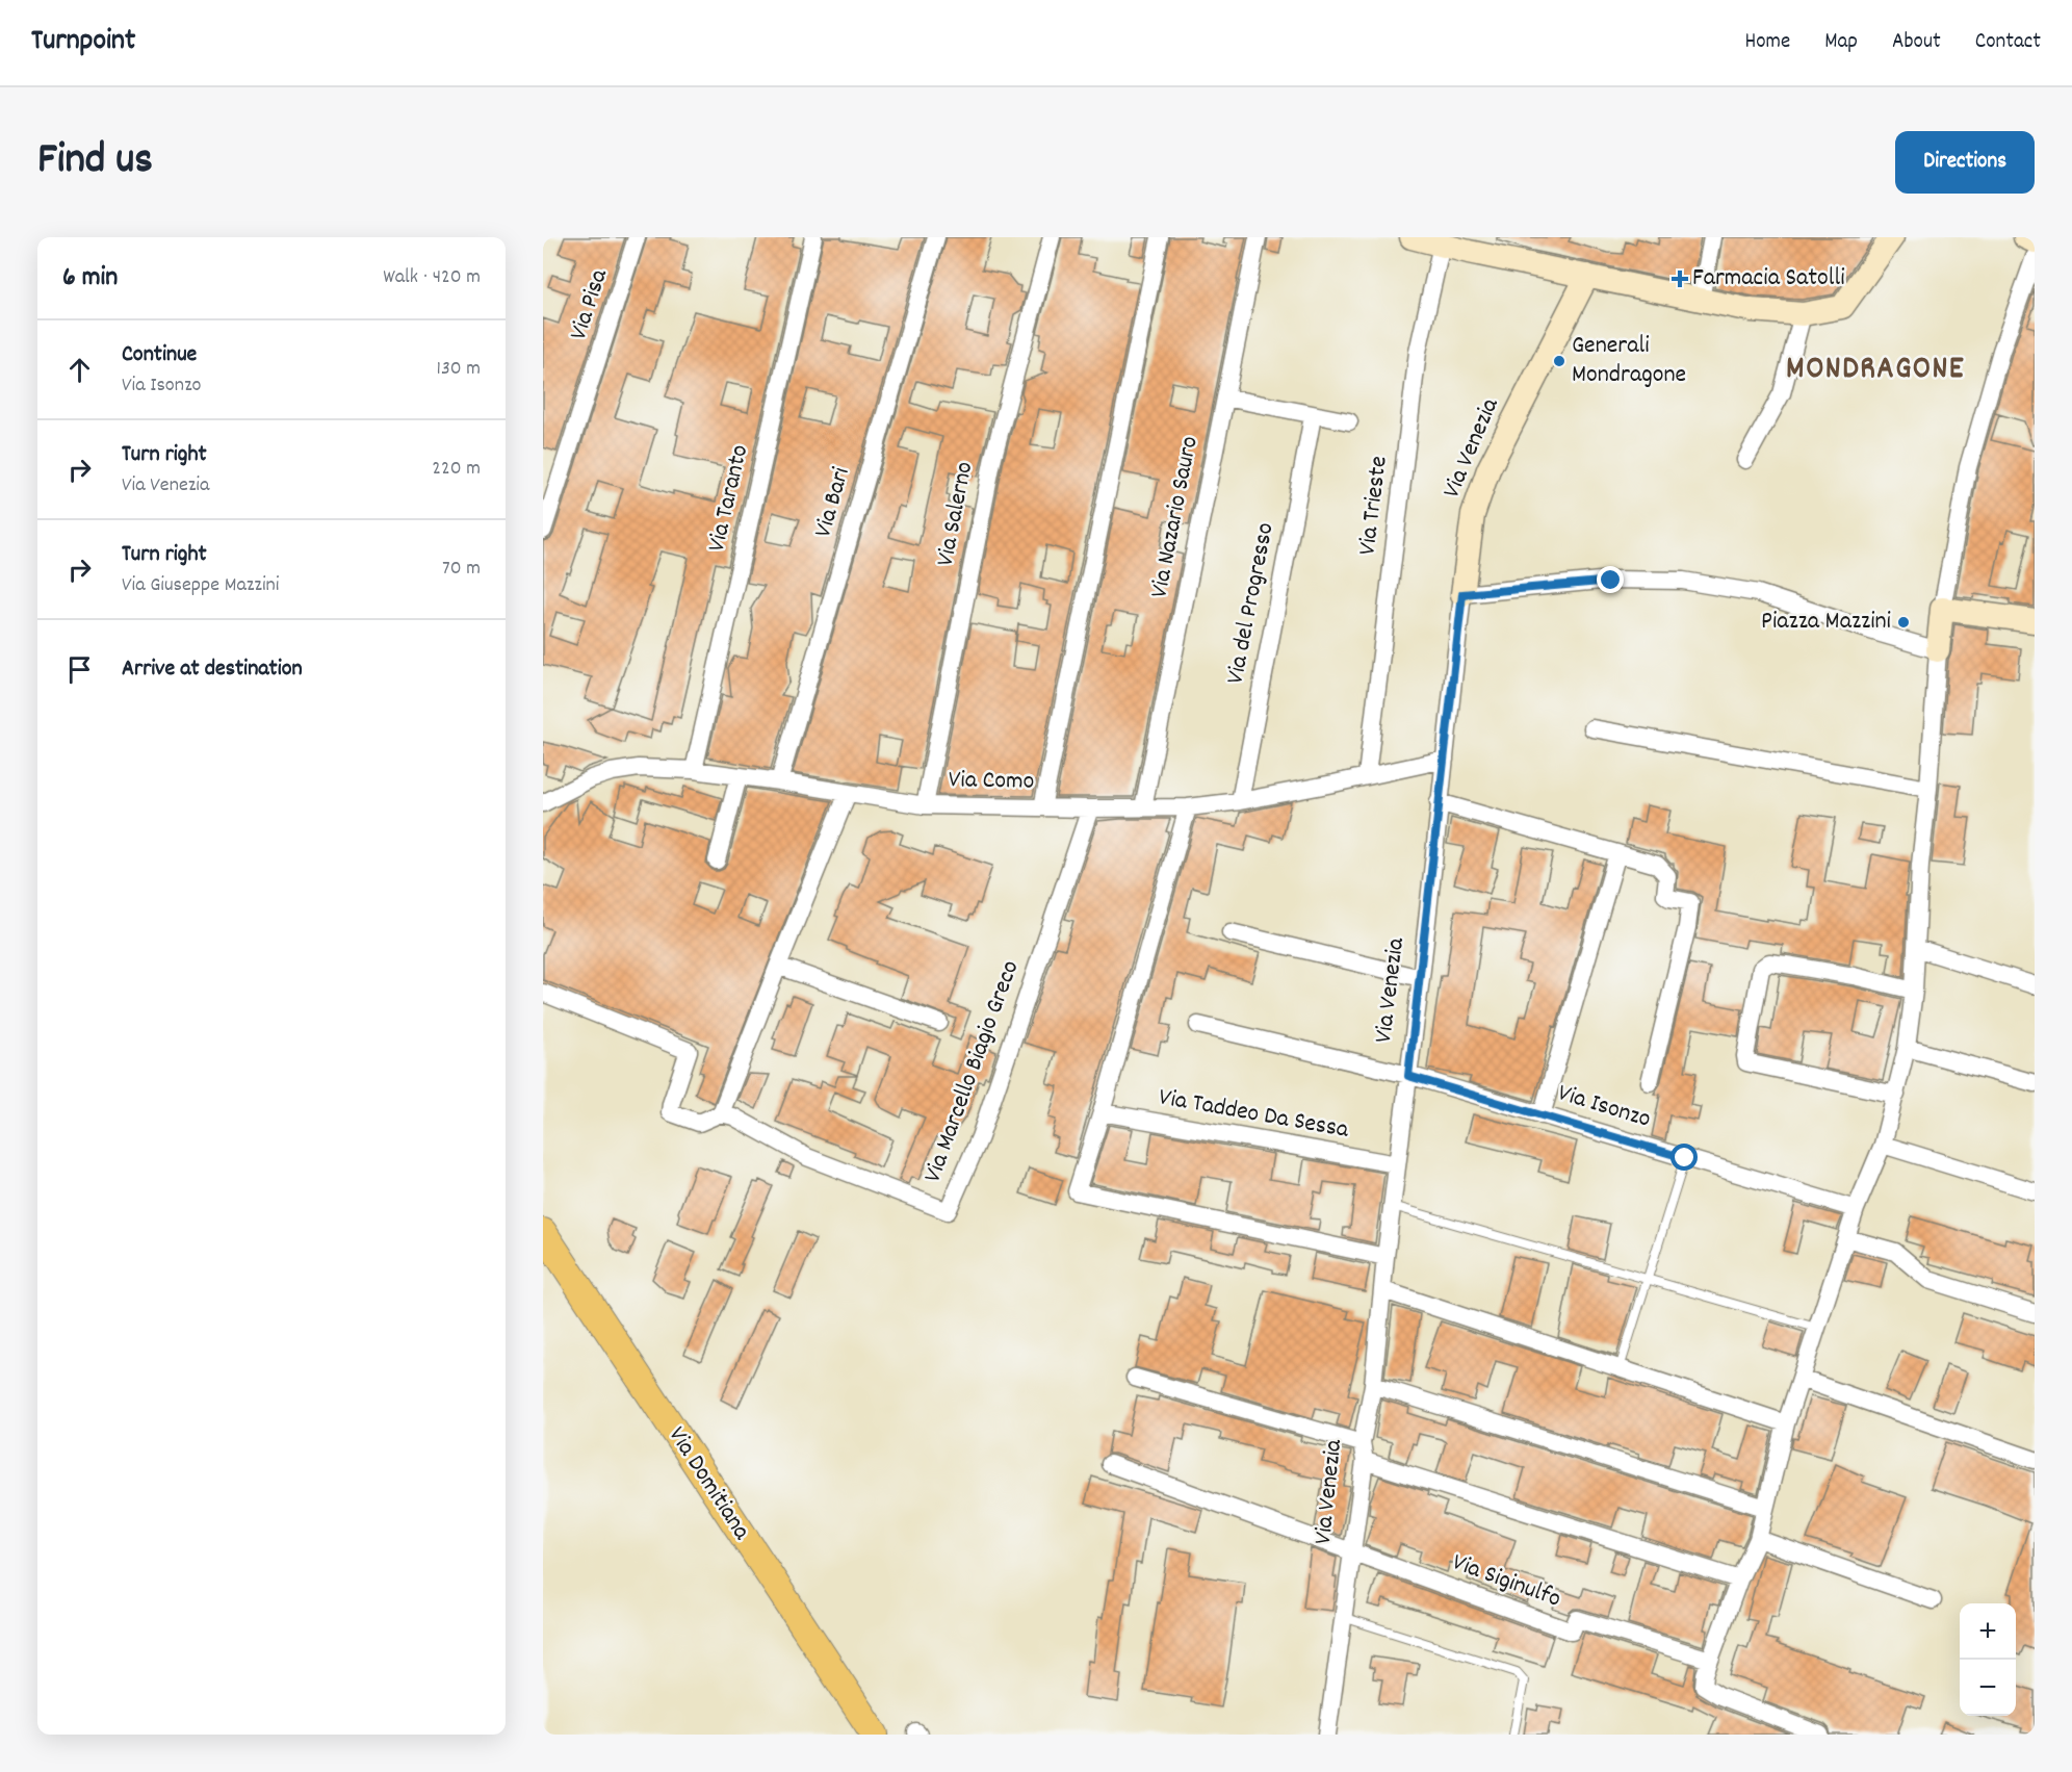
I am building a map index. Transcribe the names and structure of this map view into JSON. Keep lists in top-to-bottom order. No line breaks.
{"streets":{"main road":["Via Domitiana"],"street":["Via Pisa","Via Venezia","Via Taranto","Via Bari","Via Trieste","Via Salerno","Via Nazario Sauro","Via del Progresso","Via Como","Via Marcello Biagio Greco","Via Isonzo","Via Taddeo Da Sessa","Via Siginulfo"]},"crossings":[["Via Venezia","Via Como"],["Via Venezia","Via Isonzo"],["Via Venezia","Via Taddeo Da Sessa"],["Via Venezia","Via Siginulfo"],["Via Taranto","Via Como"],["Via Bari","Via Como"],["Via Trieste","Via Como"],["Via Salerno","Via Como"],["Via Nazario Sauro","Via Como"],["Via del Progresso","Via Como"],["Via Como","Via Marcello Biagio Greco"]],"districts":["MONDRAGONE"],"places":{"health":["Farmacia Satolli"],"other":["Generali Mondragone","Piazza Mazzini"]},"page":{"header":"Turnpoint","nav":["Home","Map","About","Contact"],"title":"Find us","buttons":"Directions","heading":["6 min","Walk · 420 m"],"list":[["Continue","Via Isonzo","130 m"],["Turn right","Via Venezia","220 m"],["Turn right","Via Giuseppe Mazzini","70 m"],"Arrive at destination"],"map_buttons":["+","−"]}}
